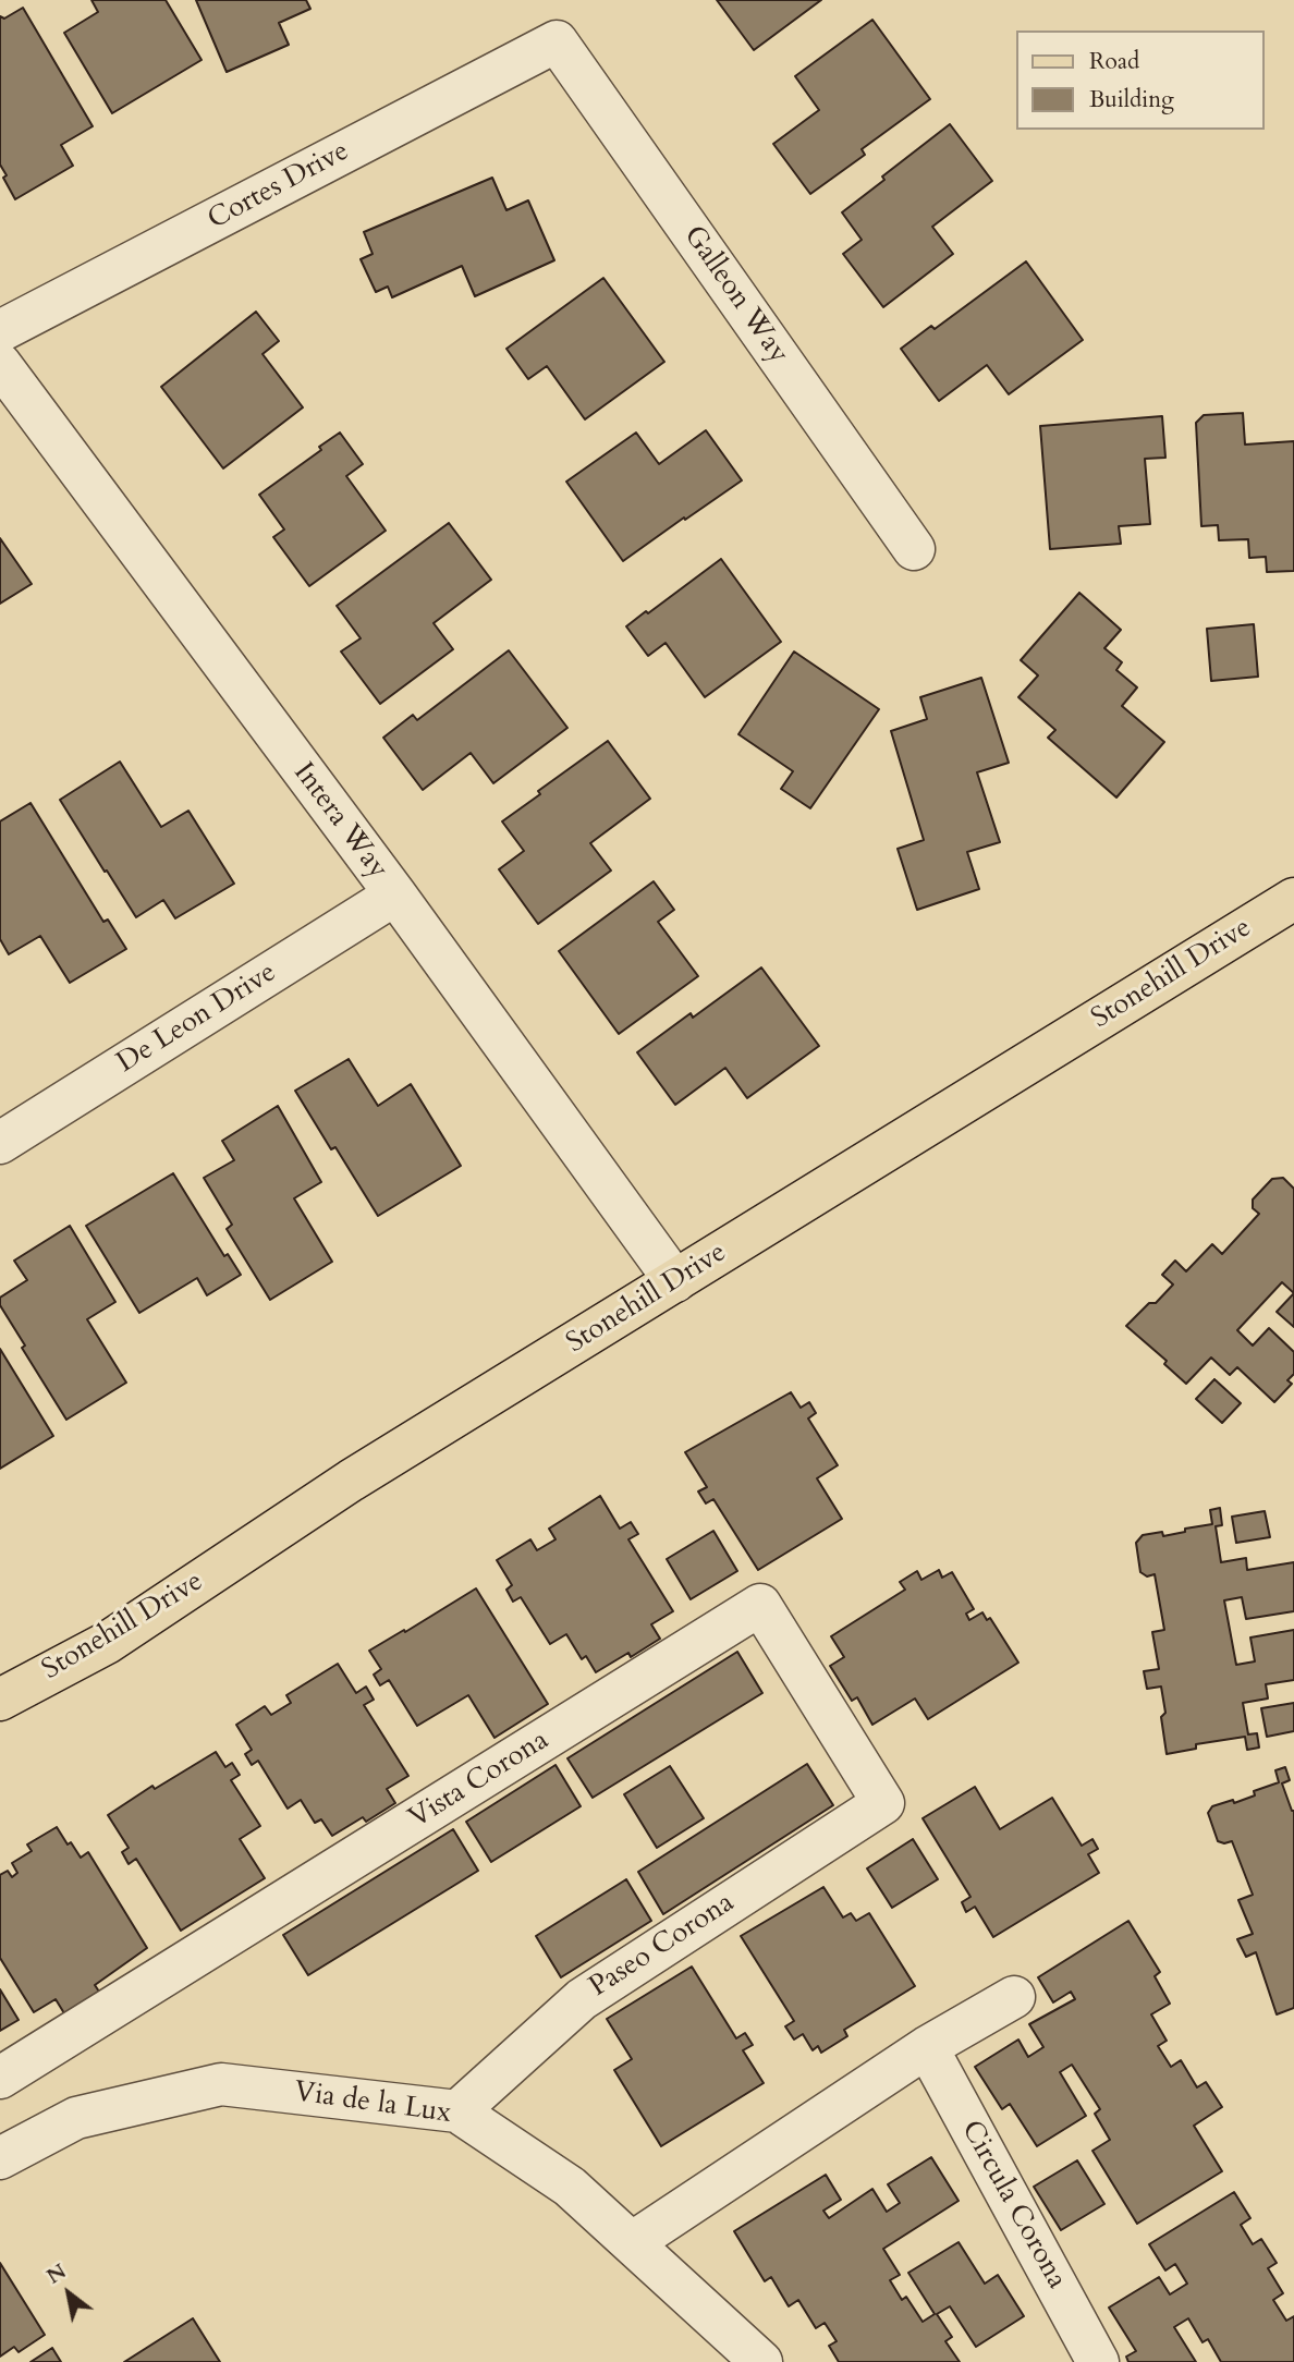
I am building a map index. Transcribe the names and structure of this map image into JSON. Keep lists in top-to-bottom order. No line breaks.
{"streets":{"main road":["Stonehill Drive"],"street":["Cortes Drive","Galleon Way","Intera Way","De Leon Drive","Vista Corona","Paseo Corona","Via de la Lux","Circula Corona"]},"crossings":[["Cortes Drive","Galleon Way"],["Intera Way","Stonehill Drive"],["Intera Way","De Leon Drive"],["Vista Corona","Paseo Corona"],["Paseo Corona","Via de la Lux"]],"legend":["Road","Building"],"north":"top left"}
